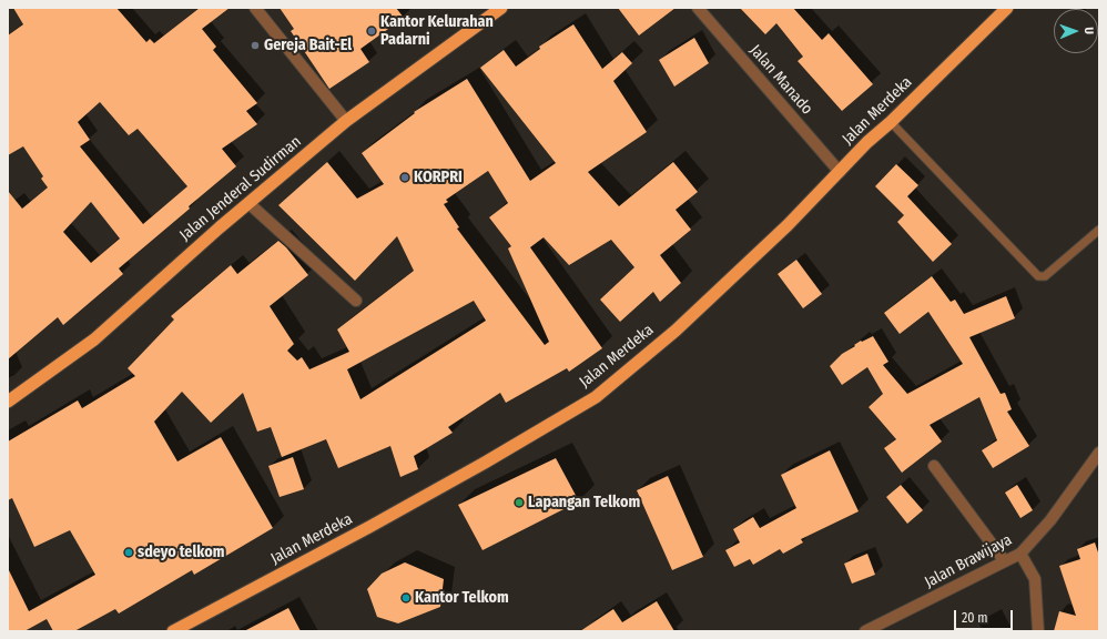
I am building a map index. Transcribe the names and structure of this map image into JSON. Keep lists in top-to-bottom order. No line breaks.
{"streets":{"highway":["Jalan Merdeka","Jalan Jenderal Sudirman"],"street":["Jalan Manado","Jalan Brawijaya"]},"crossings":[["Jalan Manado","Jalan Merdeka"]],"places":["Kantor Kelurahan Padarni","Gereja Bait-El","KORPRI","Lapangan Telkom","sdeyo telkom","Kantor Telkom"],"scale_bar":"20 m","north":"right"}
